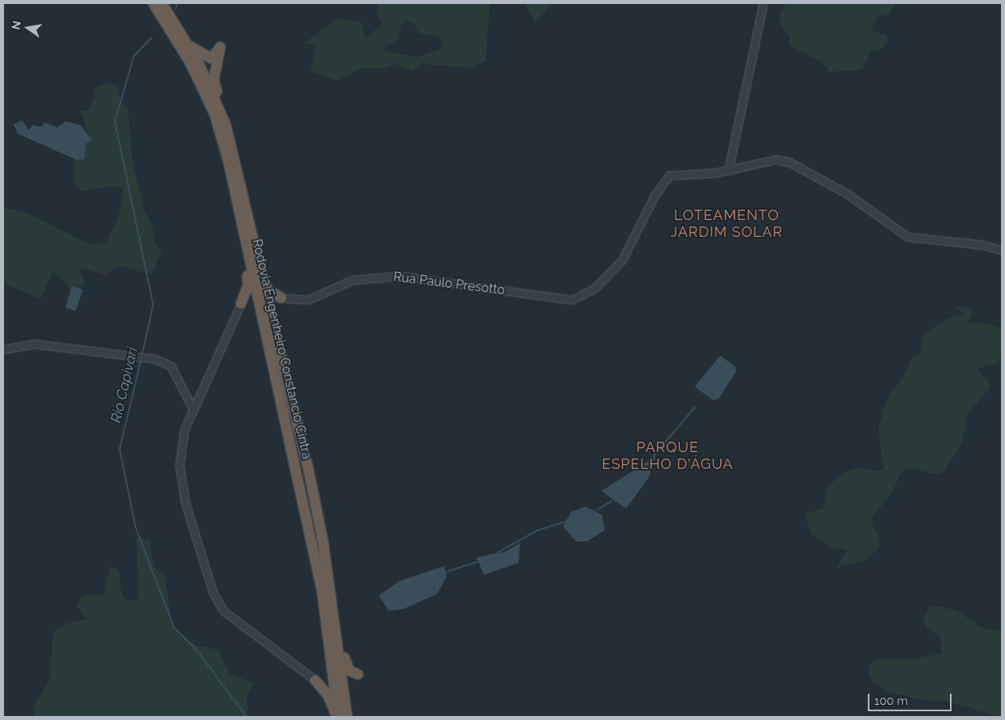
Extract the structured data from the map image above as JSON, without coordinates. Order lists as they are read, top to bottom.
{
  "streets": {
    "highway": ["Rodovia Engenheiro Constancio Cintra"],
    "street": ["Rua Paulo Presotto"]
  },
  "districts": ["LOTEAMENTO JARDIM SOLAR", "PARQUE ESPELHO D'ÁGUA"],
  "water": ["Rio Capivari"],
  "scale_bar": "100 m",
  "north": "left"
}
